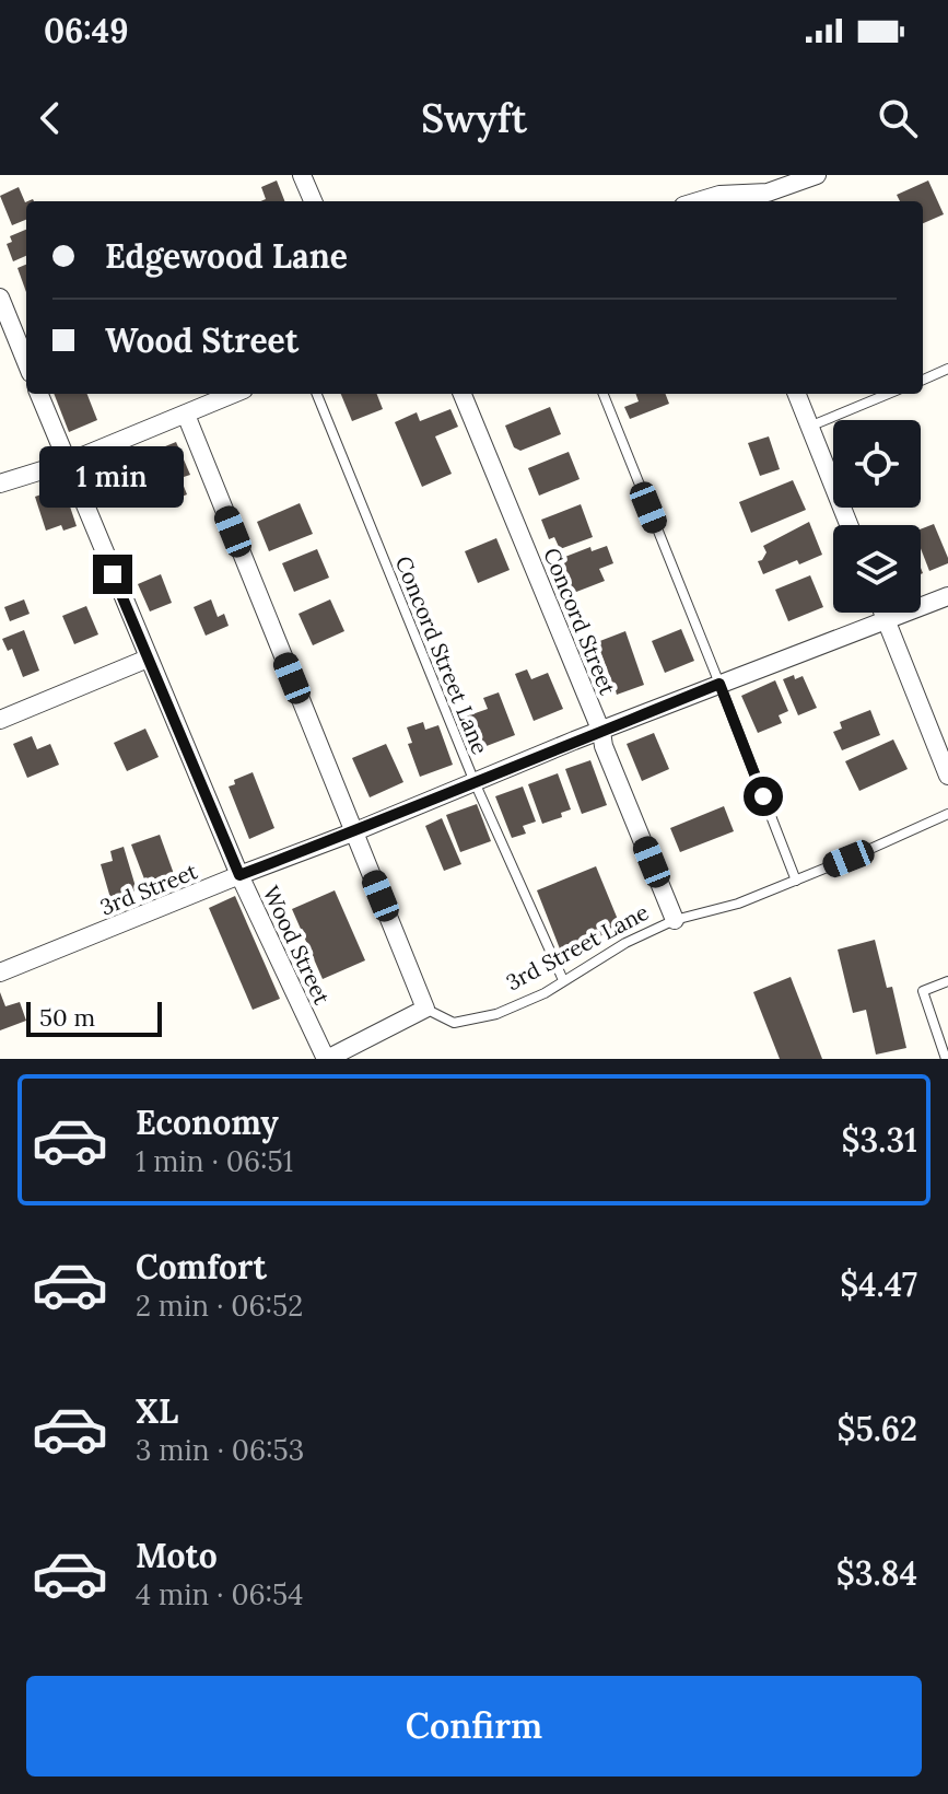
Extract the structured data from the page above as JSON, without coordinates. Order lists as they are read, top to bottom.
{
  "streets": {
    "street": ["Concord Street", "3rd Street", "Wood Street"],
    "lane": ["Concord Street Lane", "3rd Street Lane"]
  },
  "crossings": [
    ["Concord Street", "3rd Street"],
    ["Concord Street", "3rd Street Lane"],
    ["Concord Street Lane", "3rd Street"],
    ["Concord Street Lane", "3rd Street Lane"],
    ["3rd Street", "Wood Street"]
  ],
  "scale_bar": "50 m",
  "page": {
    "status": "06:49",
    "header": "Swyft",
    "banner": ["Edgewood Lane", "Wood Street"],
    "bubble": "1 min",
    "scale": "50 m",
    "list": [
      {
        "name": "Economy",
        "note": "1 min · 06:51",
        "value": "$3.31"
      },
      {
        "name": "Comfort",
        "note": "2 min · 06:52",
        "value": "$4.47"
      },
      {
        "name": "XL",
        "note": "3 min · 06:53",
        "value": "$5.62"
      },
      {
        "name": "Moto",
        "note": "4 min · 06:54",
        "value": "$3.84"
      }
    ],
    "buttons": "Confirm"
  }
}
